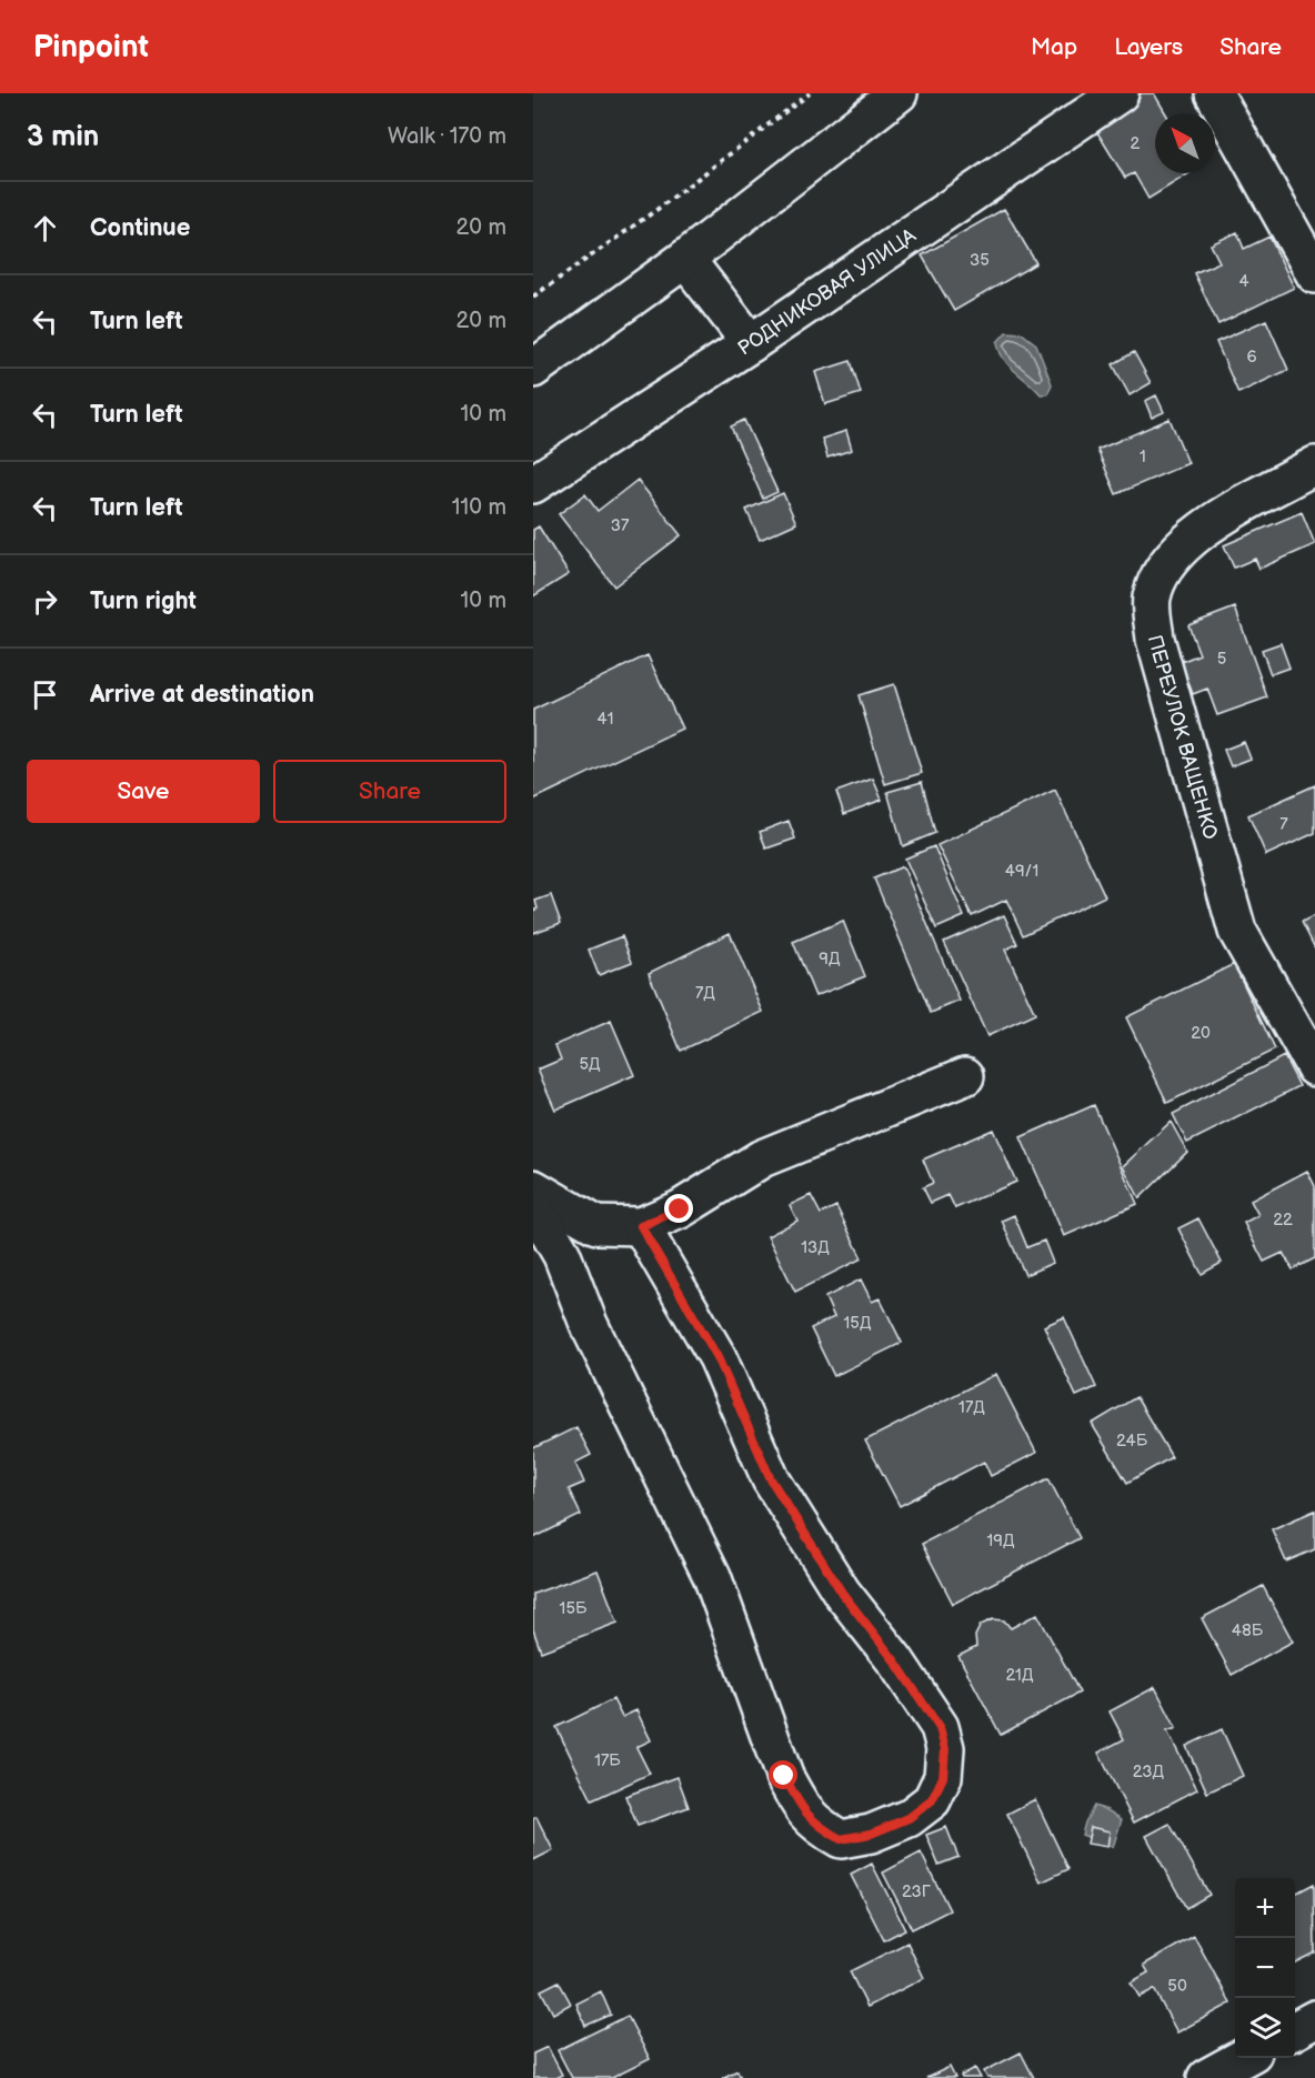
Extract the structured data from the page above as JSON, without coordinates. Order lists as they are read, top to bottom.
{
  "streets": {
    "street": ["РОДНИКОВАЯ УЛИЦА", "ПЕРЕУЛОК ВАЩЕНКО"]
  },
  "house_numbers": [
    "2",
    "35",
    "4",
    "6",
    "1",
    "37",
    "5",
    "41",
    "7",
    "49/1",
    "9Д",
    "7Д",
    "20",
    "5Д",
    "22",
    "13Д",
    "15Д",
    "17Д",
    "24Б",
    "19Д",
    "15Б",
    "48Б",
    "21Д",
    "17Б",
    "23Д",
    "23Г",
    "50"
  ],
  "north": "top left",
  "page": {
    "header": "Pinpoint",
    "nav": ["Map", "Layers", "Share"],
    "heading": ["3 min", "Walk · 170 m"],
    "list": [
      ["Continue", "20 m"],
      ["Turn left", "20 m"],
      ["Turn left", "10 m"],
      ["Turn left", "110 m"],
      ["Turn right", "10 m"],
      "Arrive at destination"
    ],
    "buttons": ["Save", "Share"],
    "map_buttons": ["+", "−"]
  }
}
